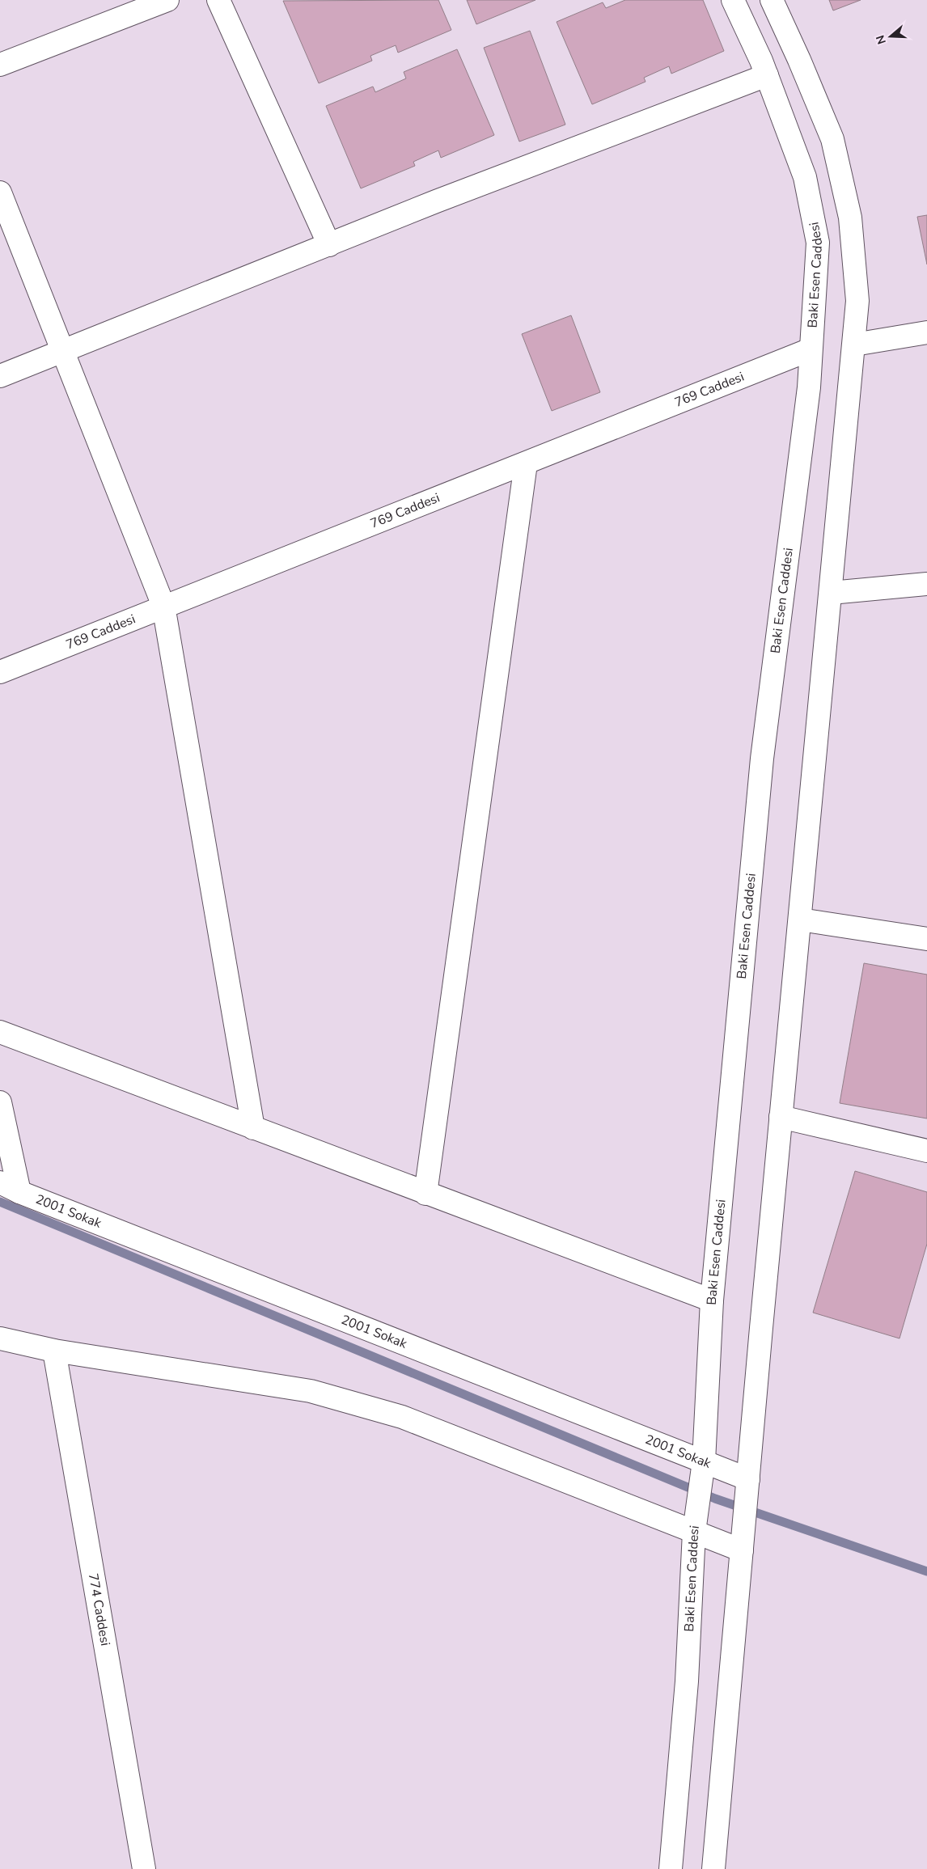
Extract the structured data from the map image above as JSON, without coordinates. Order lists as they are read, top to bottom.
{
  "streets": {
    "street": [
      "Baki Esen Caddesi",
      "769 Caddesi",
      "2001 Sokak",
      "774 Caddesi"
    ]
  },
  "crossings": [
    ["Baki Esen Caddesi", "769 Caddesi"],
    ["Baki Esen Caddesi", "2001 Sokak"]
  ],
  "north": "left"
}
